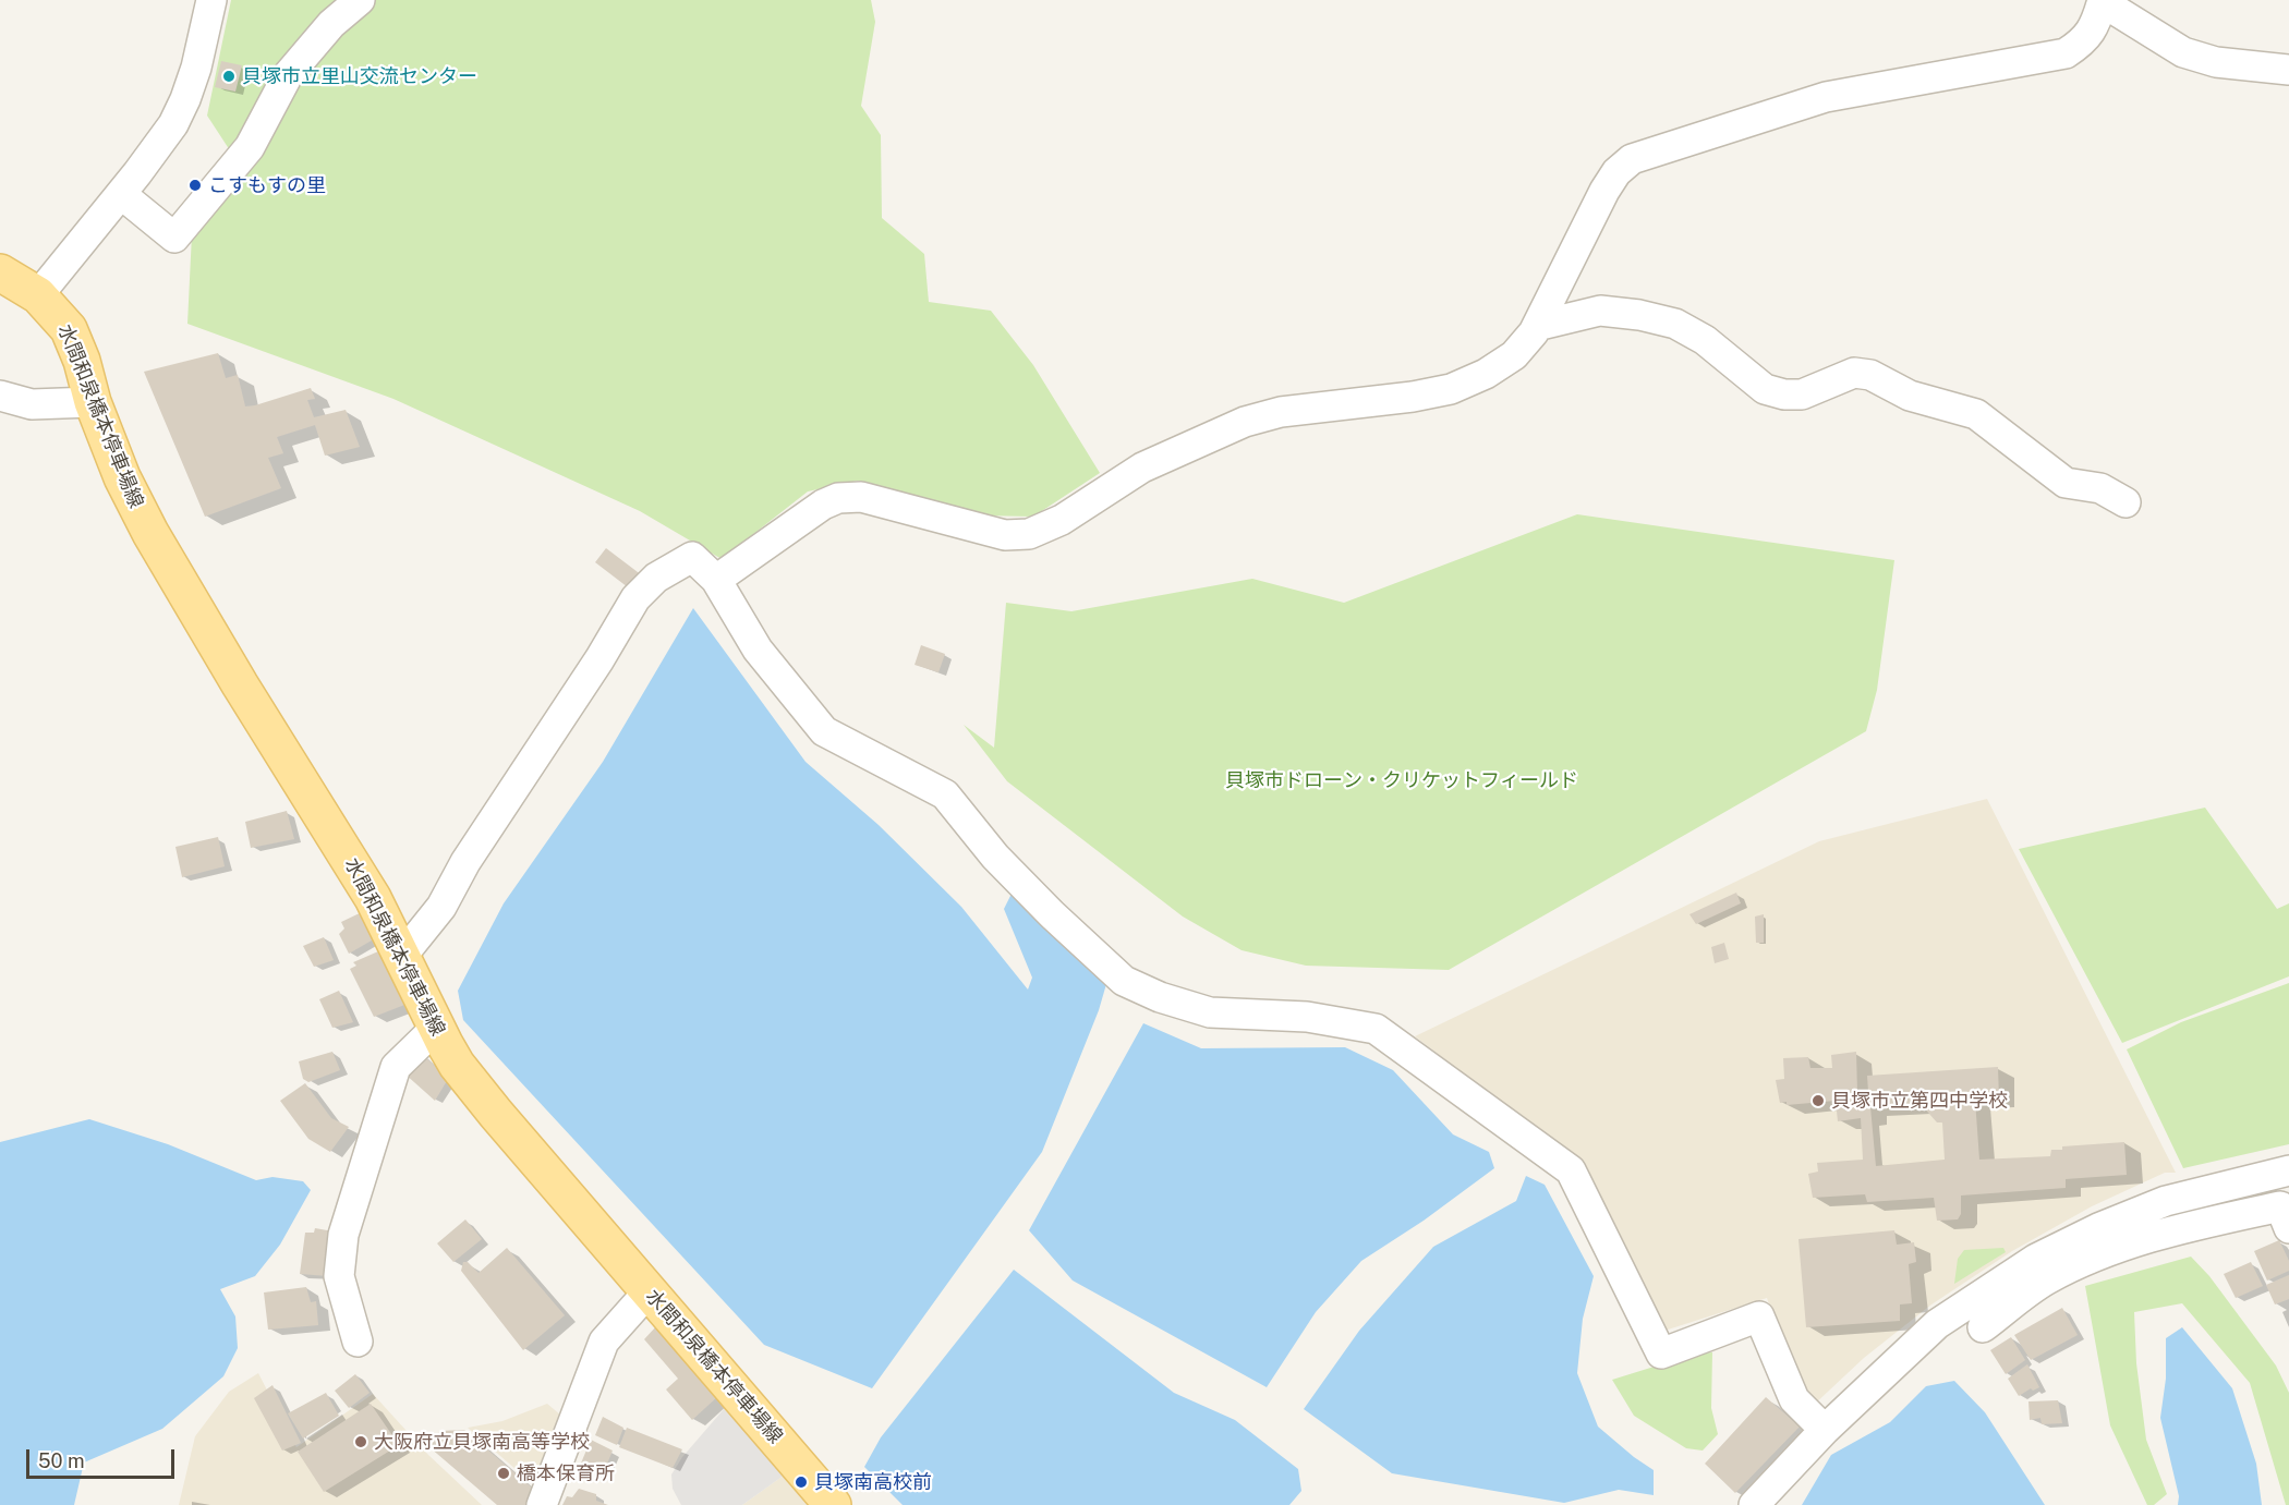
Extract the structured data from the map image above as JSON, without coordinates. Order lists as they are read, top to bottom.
{
  "streets": {
    "main road": ["水間和泉橋本停車場線"]
  },
  "parks": ["貝塚市ドローン・クリケットフィールド"],
  "places": [
    "貝塚市立里山交流センター",
    "こすもすの里",
    "貝塚市立第四中学校",
    "大阪府立貝塚南高等学校",
    "橋本保育所",
    "貝塚南高校前"
  ],
  "scale_bar": "50 m"
}
